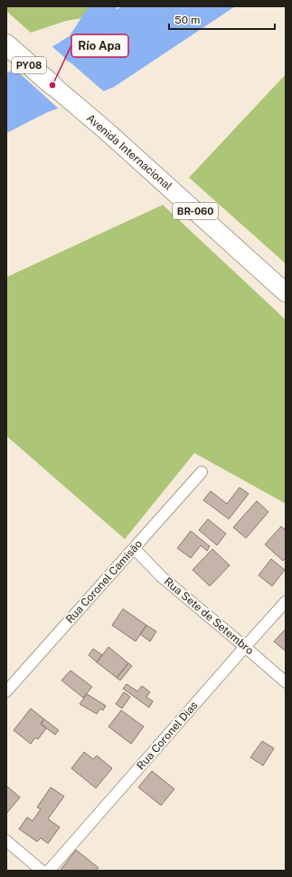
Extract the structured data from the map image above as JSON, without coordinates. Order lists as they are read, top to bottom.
{
  "streets": {
    "highway": ["PY08"],
    "main road": ["Avenida Internacional", "BR-060"],
    "street": ["Rua Coronel Camisão", "Rua Sete de Setembro", "Rua Coronel Dias"]
  },
  "crossings": [
    ["PY08", "Avenida Internacional"],
    ["Rua Coronel Camisão", "Rua Sete de Setembro"],
    ["Rua Sete de Setembro", "Rua Coronel Dias"]
  ],
  "places": ["Río Apa"],
  "scale_bar": "50 m"
}
